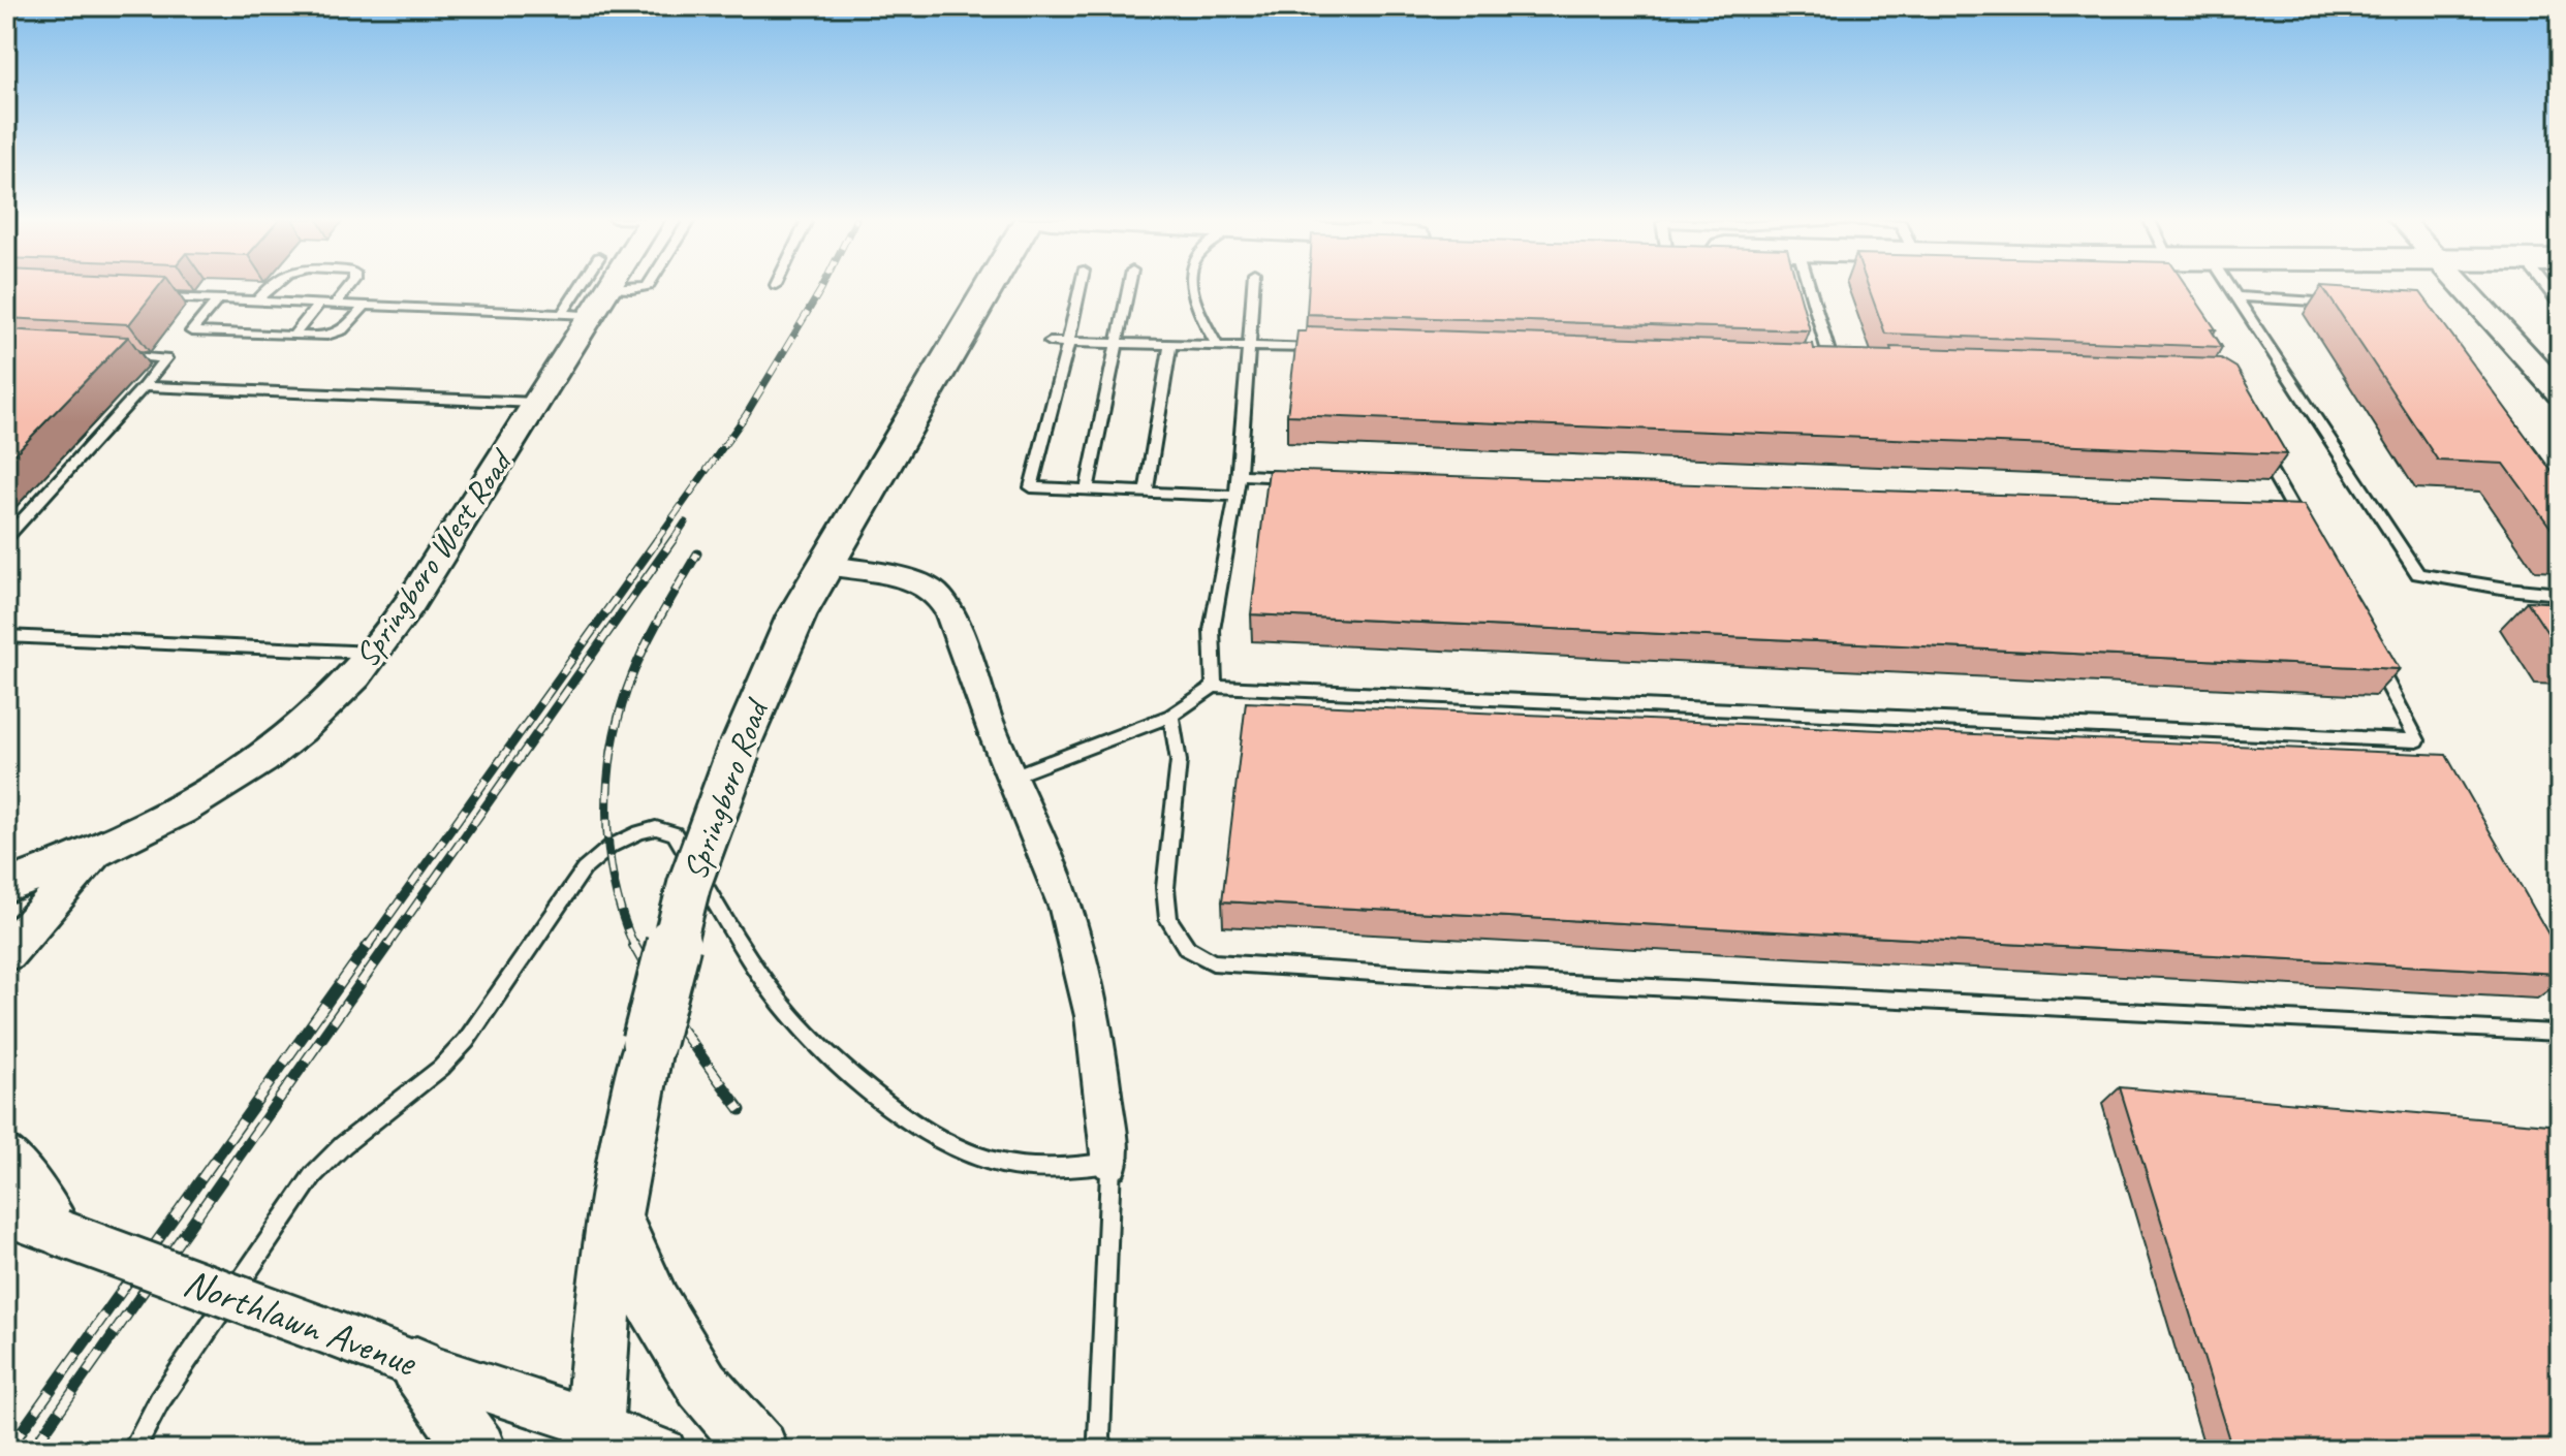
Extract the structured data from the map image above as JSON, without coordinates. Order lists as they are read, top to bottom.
{
  "streets": {
    "main road": ["Springboro Road"],
    "street": ["Springboro West Road", "Northlawn Avenue"]
  },
  "crossings": [
    ["Springboro Road", "Northlawn Avenue"]
  ]
}
